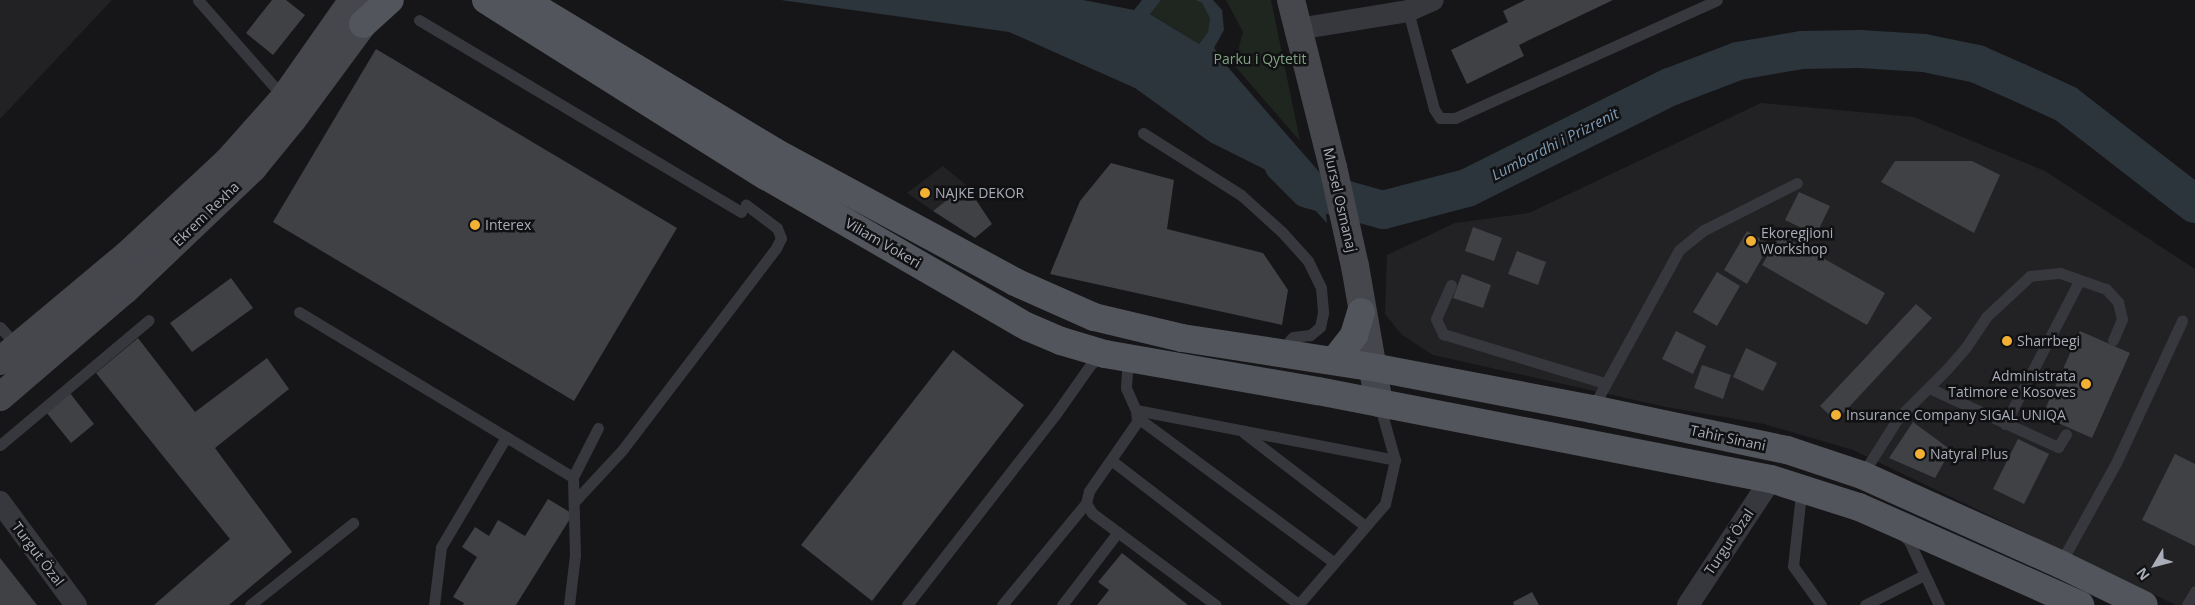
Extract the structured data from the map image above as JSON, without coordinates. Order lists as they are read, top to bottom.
{
  "streets": {
    "main road": ["Viliam Vokeri", "Tahir Sinani"],
    "street": ["Mursel Osmanaj", "Ekrem Rexha", "Turgut Özal"]
  },
  "crossings": [
    ["Mursel Osmanaj", "Viliam Vokeri"],
    ["Mursel Osmanaj", "Tahir Sinani"],
    ["Viliam Vokeri", "Tahir Sinani"]
  ],
  "water": ["Lumbardhi i Prizrenit"],
  "parks": ["Parku i Qytetit"],
  "places": [
    "NAJKE DEKOR",
    "Interex",
    "Ekoregjioni Workshop",
    "Sharrbegi",
    "Administrata Tatimore e Kosoves",
    "Insurance Company SIGAL UNIQA",
    "Natyral Plus"
  ],
  "north": "bottom left"
}
